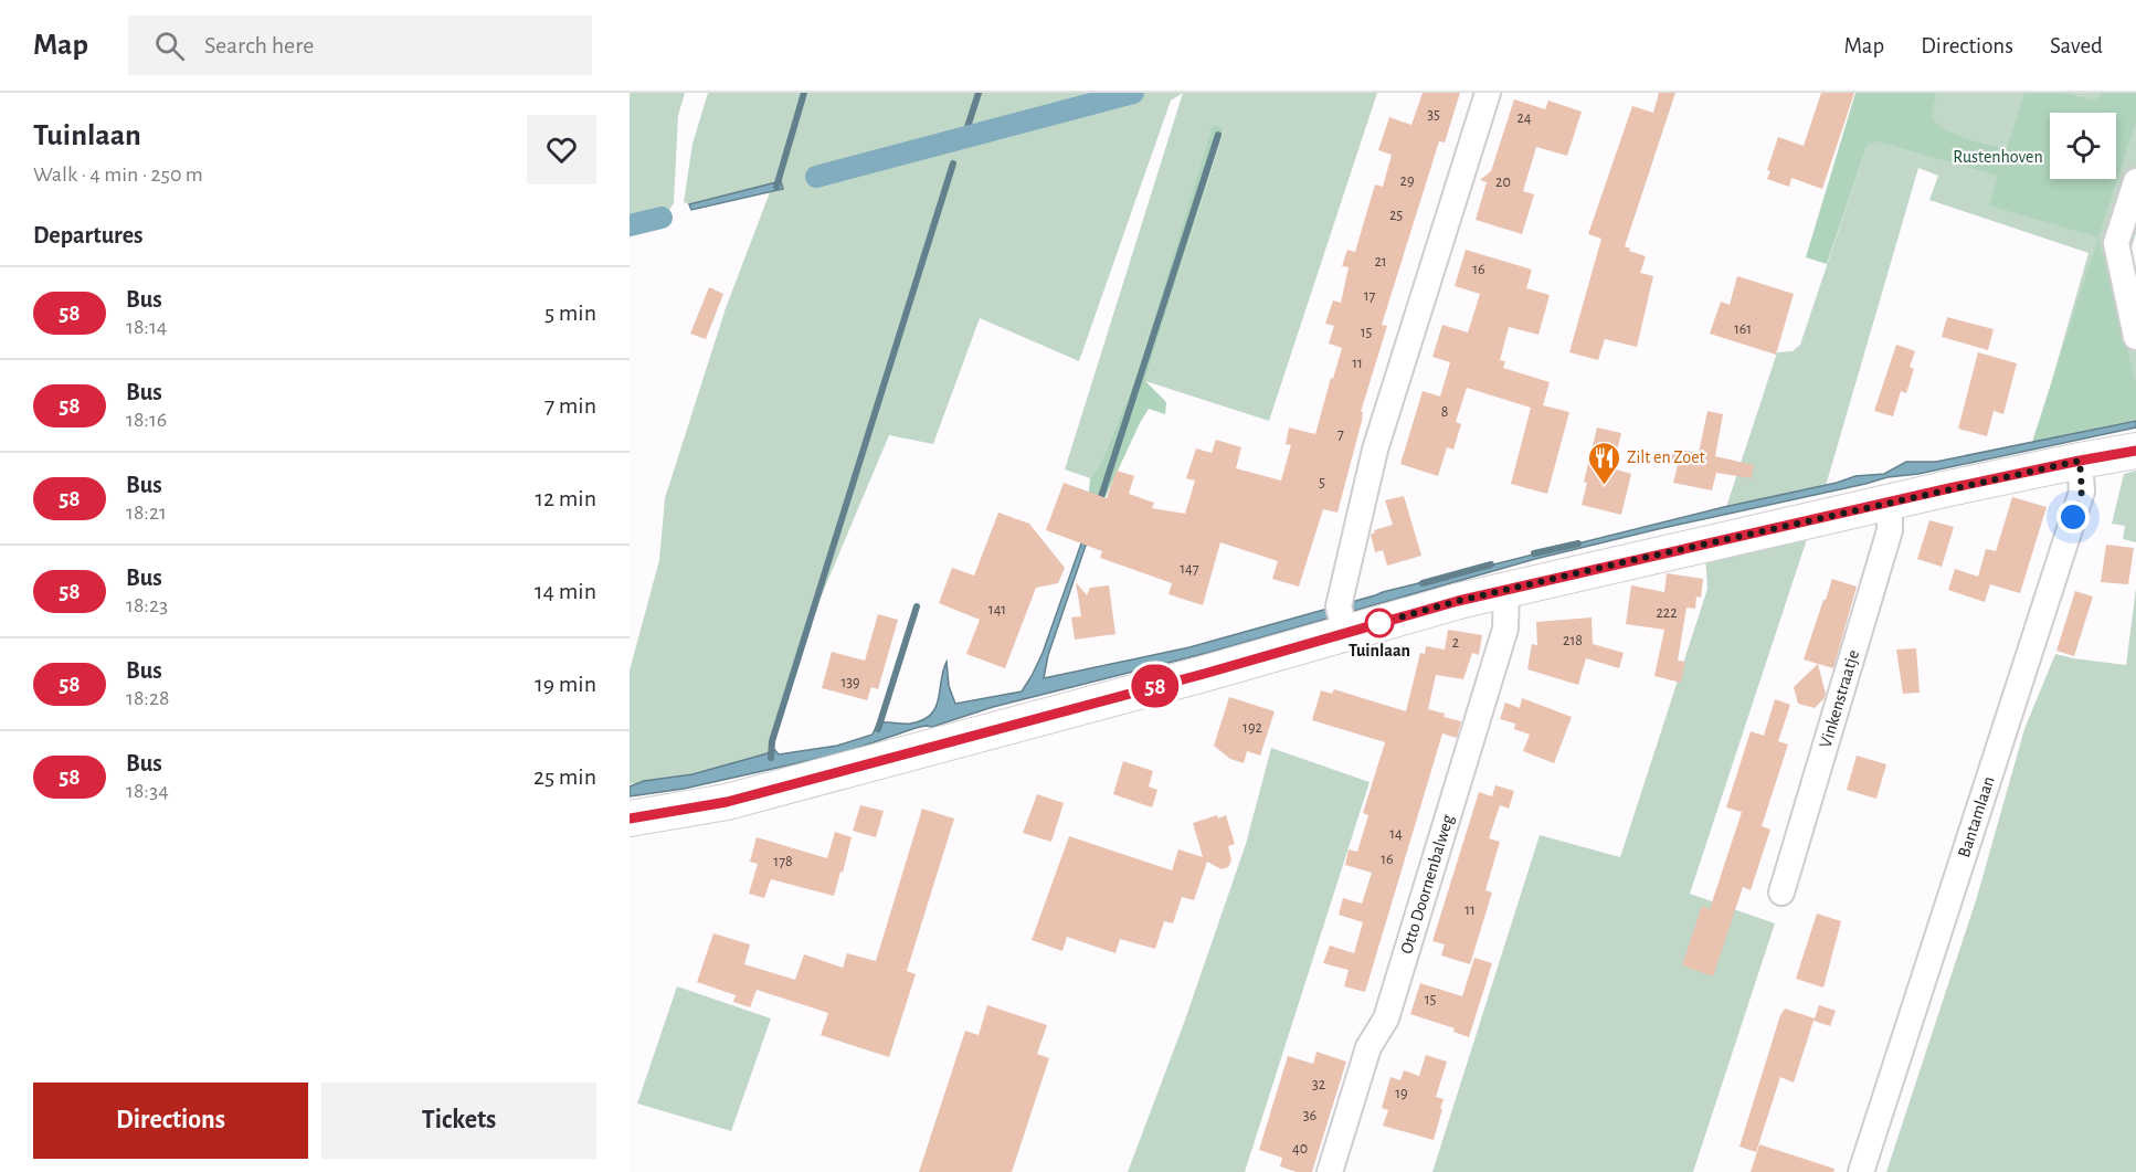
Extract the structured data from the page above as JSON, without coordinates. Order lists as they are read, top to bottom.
{
  "streets": {
    "street": ["Vinkenstraatje", "Bantamlaan", "Otto Doornenbalweg"]
  },
  "parks": ["Rustenhoven"],
  "places": {
    "restaurant": ["Zilt en Zoet"],
    "other": ["Tuinlaan"]
  },
  "lines": ["bus line 58"],
  "house_numbers": [
    "35",
    "24",
    "29",
    "20",
    "25",
    "21",
    "16",
    "17",
    "161",
    "15",
    "11",
    "8",
    "7",
    "5",
    "147",
    "141",
    "222",
    "218",
    "2",
    "139",
    "192",
    "14",
    "16",
    "178",
    "11",
    "15",
    "32",
    "19",
    "36",
    "40"
  ],
  "page": {
    "header": "Map",
    "search": "Search here",
    "nav": ["Map", "Directions", "Saved"],
    "heading": [
      ["Tuinlaan", "Walk · 4 min · 250 m"],
      "Departures"
    ],
    "on_map": "58",
    "list": [
      {
        "mark": "58",
        "name": "Bus",
        "note": "18:14",
        "value": "5 min"
      },
      {
        "mark": "58",
        "name": "Bus",
        "note": "18:16",
        "value": "7 min"
      },
      {
        "mark": "58",
        "name": "Bus",
        "note": "18:21",
        "value": "12 min"
      },
      {
        "mark": "58",
        "name": "Bus",
        "note": "18:23",
        "value": "14 min"
      },
      {
        "mark": "58",
        "name": "Bus",
        "note": "18:28",
        "value": "19 min"
      },
      {
        "mark": "58",
        "name": "Bus",
        "note": "18:34",
        "value": "25 min"
      }
    ],
    "buttons": ["Directions", "Tickets"]
  }
}
